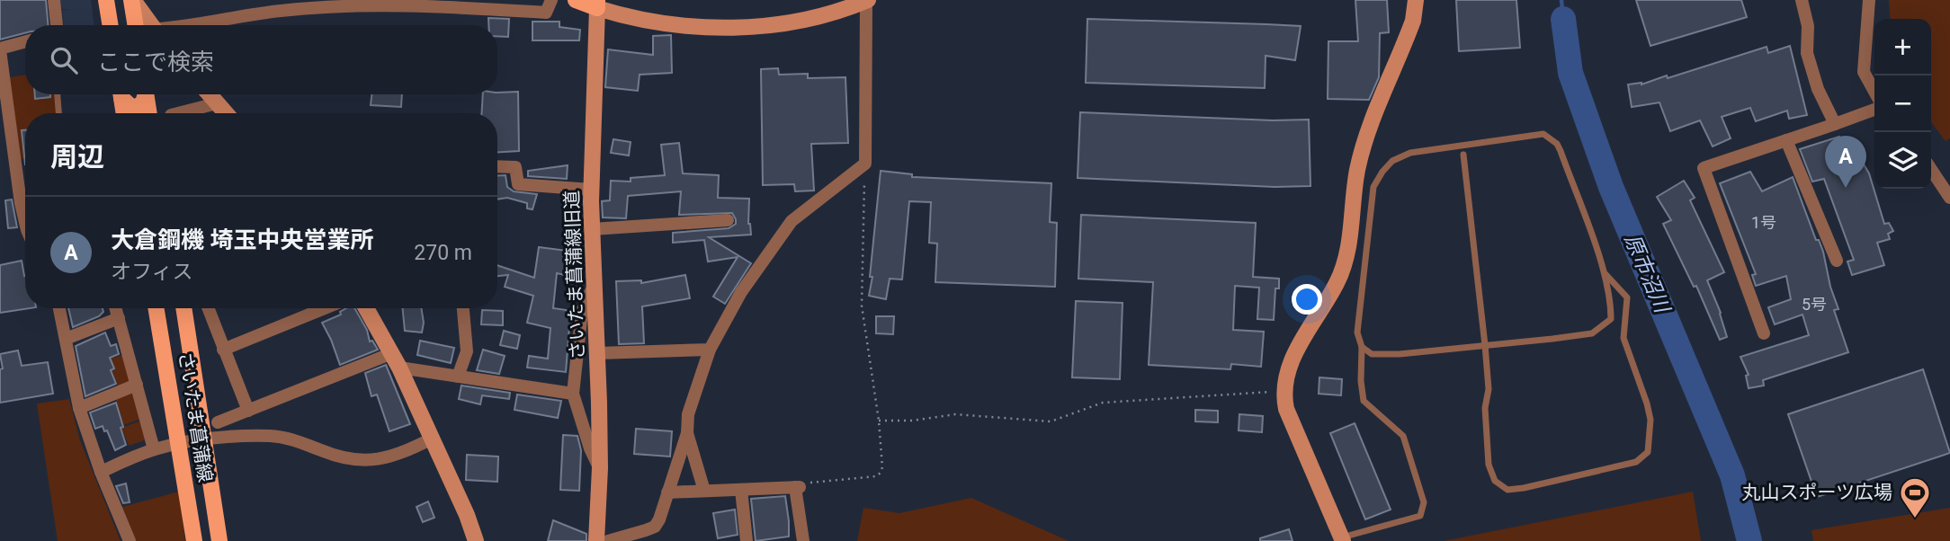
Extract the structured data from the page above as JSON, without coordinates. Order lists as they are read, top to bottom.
{
  "streets": {
    "main road": ["さいたま菖蒲線"],
    "street": ["さいたま菖蒲線旧道"]
  },
  "water": ["原市沼川"],
  "places": {
    "sports": ["丸山スポーツ広場"]
  },
  "house_numbers": ["1号", "5号"],
  "page": {
    "map_buttons": ["+", "−"],
    "search": "ここで検索",
    "heading": "周辺",
    "pins": "A",
    "list": [
      {
        "mark": "A",
        "name": "大倉鋼機 埼玉中央営業所",
        "note": "オフィス",
        "value": "270 m"
      }
    ]
  }
}
